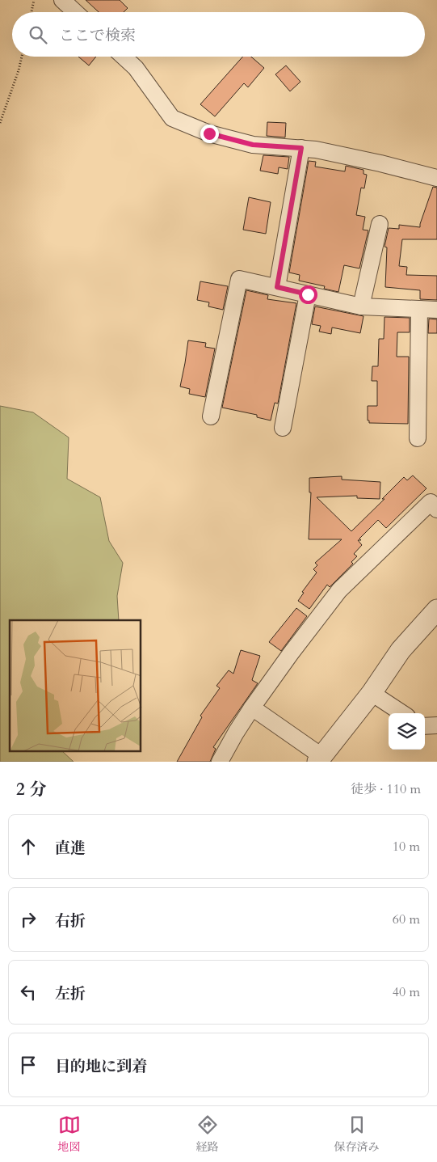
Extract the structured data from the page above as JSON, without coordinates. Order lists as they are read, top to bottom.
{
  "page": {
    "search": "ここで検索",
    "heading": ["2 分", "徒歩 · 110 m"],
    "list": [
      ["直進", "10 m"],
      ["右折", "60 m"],
      ["左折", "40 m"],
      "目的地に到着"
    ],
    "nav": ["地図", "経路", "保存済み"]
  }
}
